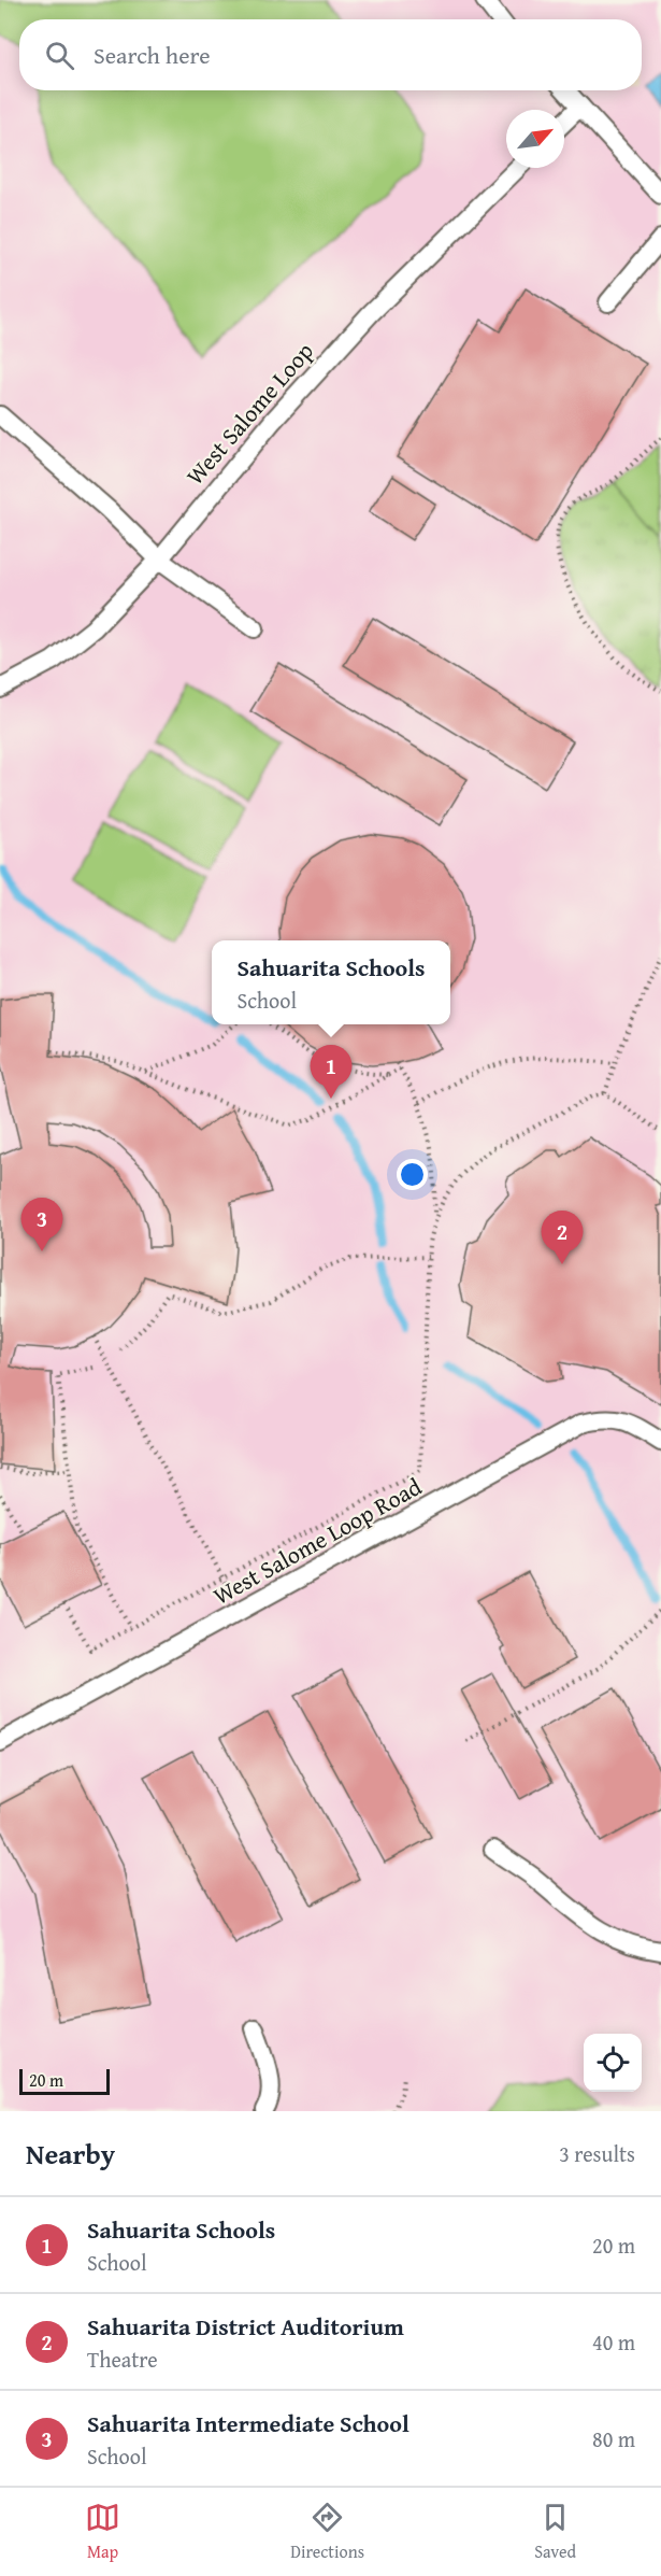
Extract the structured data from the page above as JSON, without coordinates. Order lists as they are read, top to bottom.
{
  "streets": {
    "lane": ["West Salome Loop", "West Salome Loop Road"]
  },
  "scale_bar": "20 m",
  "north": "top right",
  "page": {
    "search": "Search here",
    "popup": ["Sahuarita Schools", "School"],
    "pins": ["1", "3", "2"],
    "scale": "20 m",
    "heading": ["Nearby", "3 results"],
    "list": [
      {
        "mark": "1",
        "name": "Sahuarita Schools",
        "note": "School",
        "value": "20 m"
      },
      {
        "mark": "2",
        "name": "Sahuarita District Auditorium",
        "note": "Theatre",
        "value": "40 m"
      },
      {
        "mark": "3",
        "name": "Sahuarita Intermediate School",
        "note": "School",
        "value": "80 m"
      }
    ],
    "nav": ["Map", "Directions", "Saved"]
  }
}
